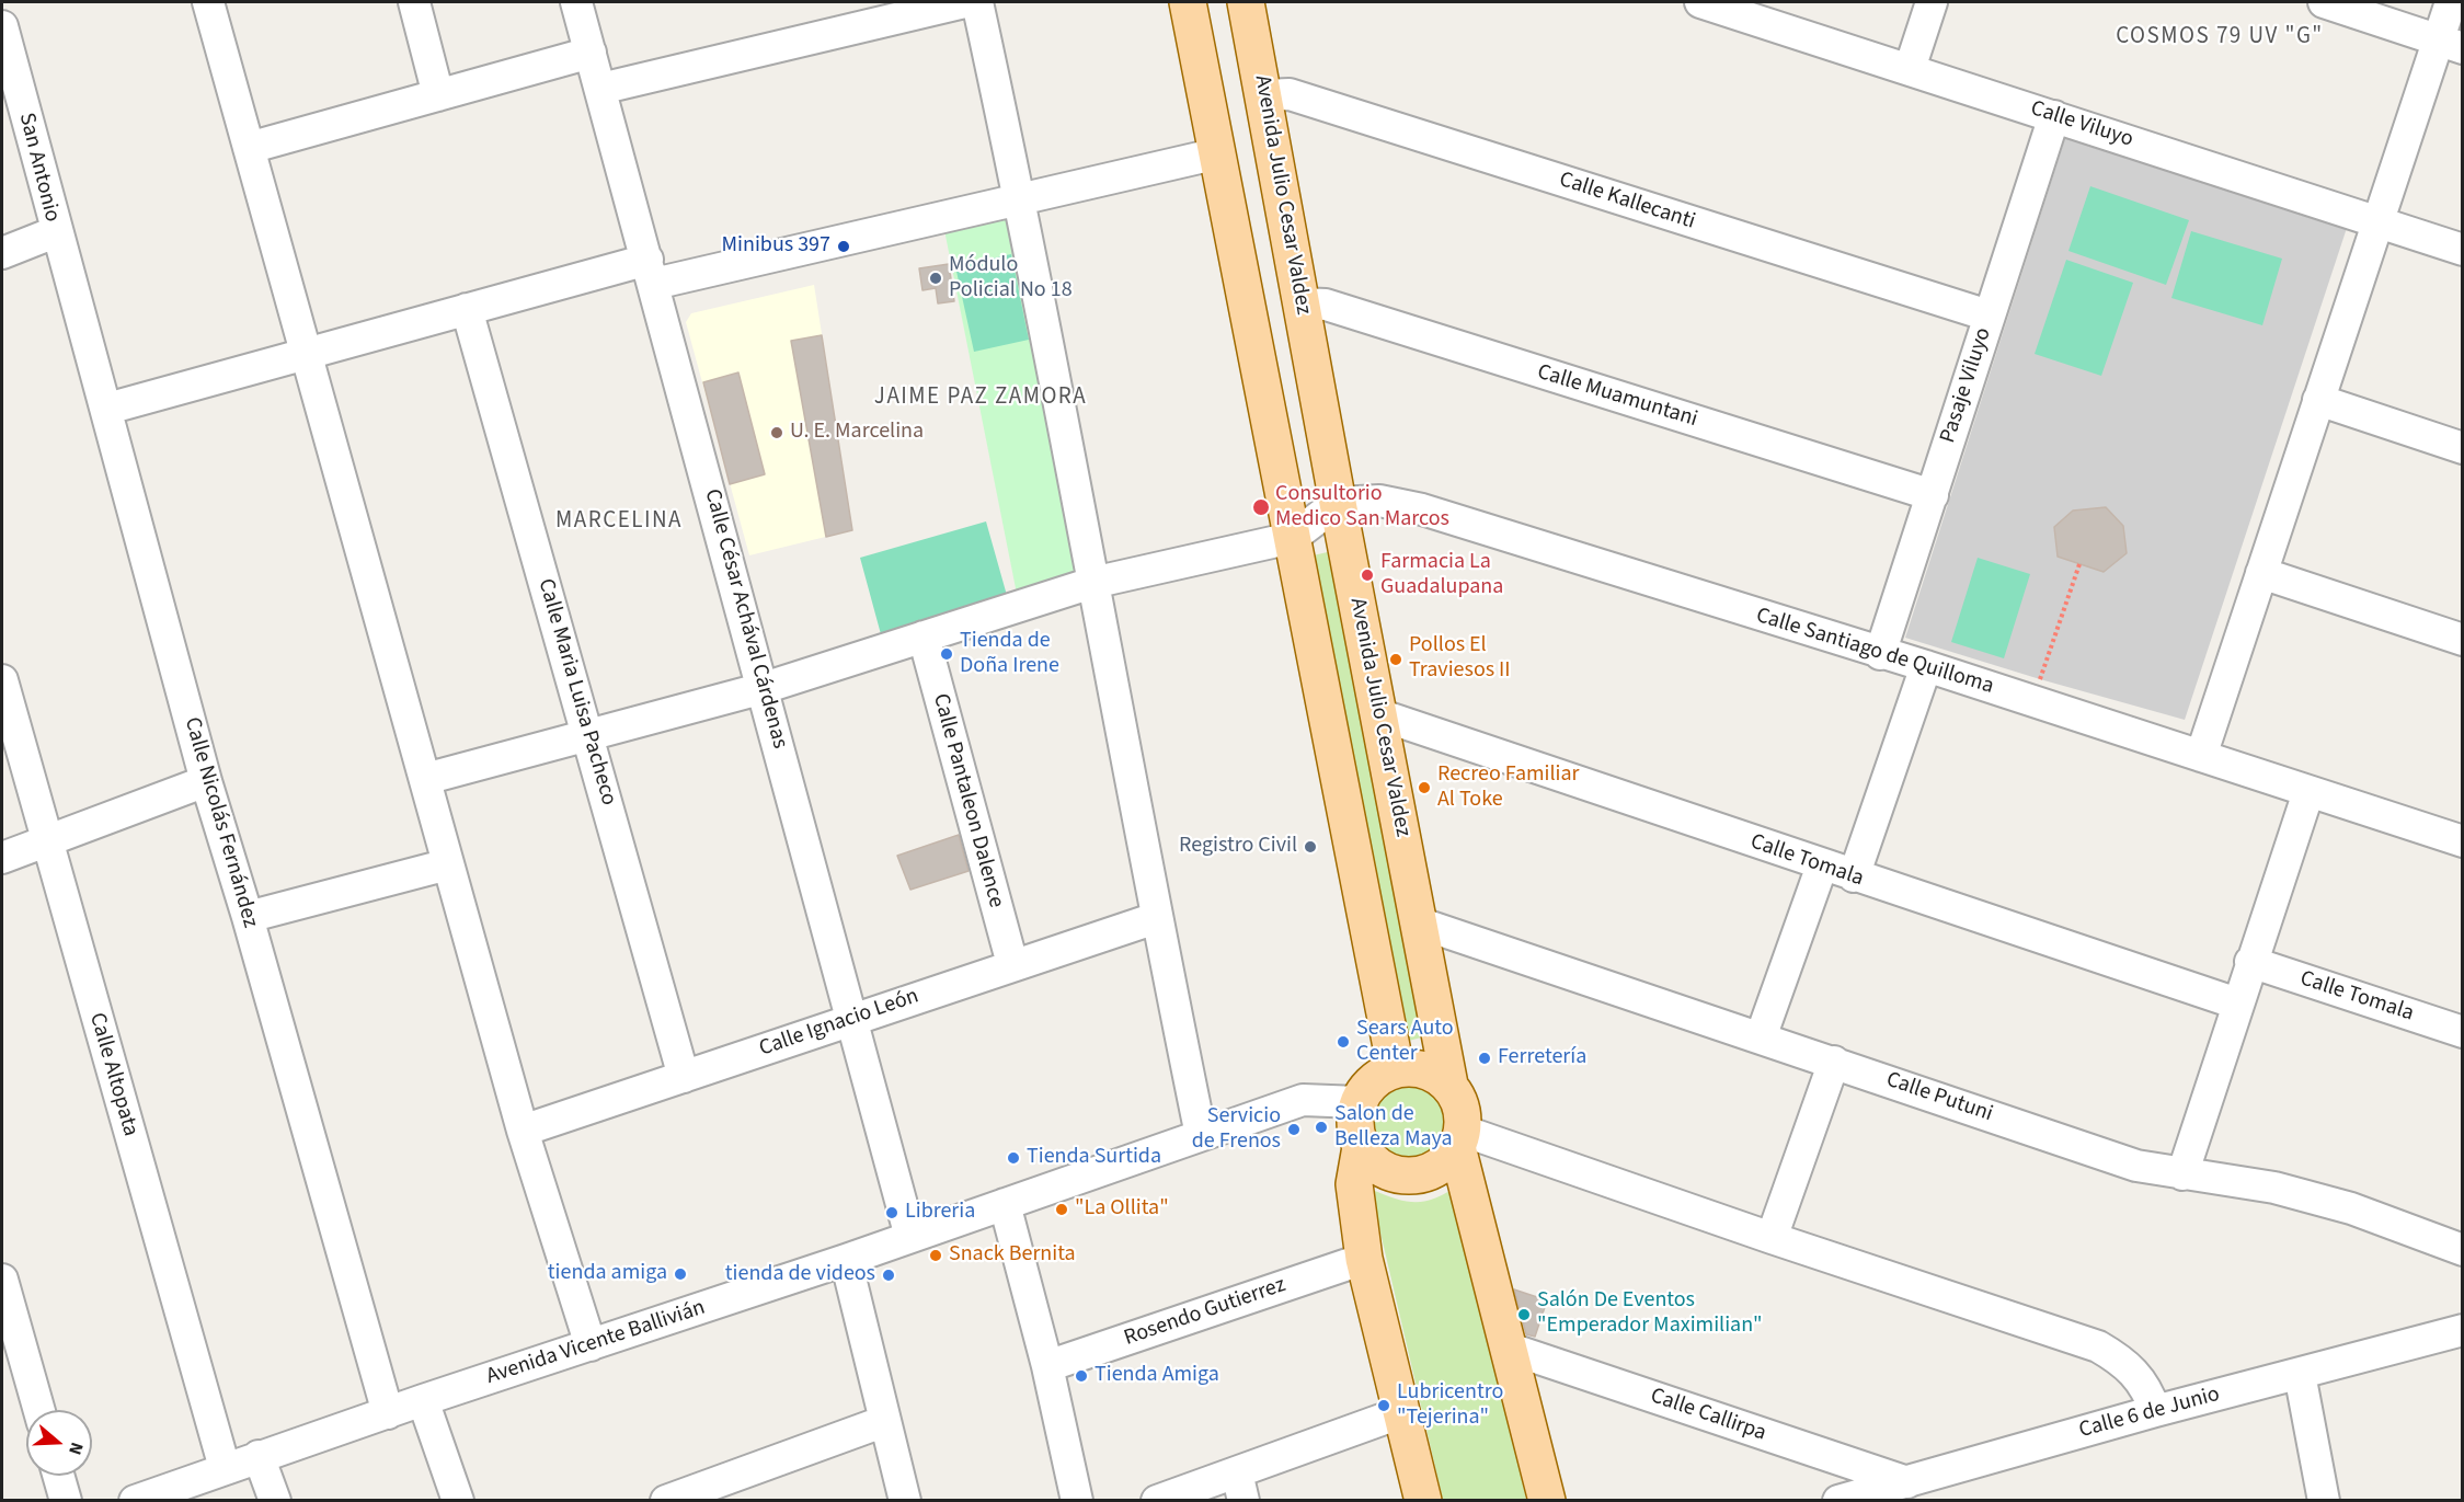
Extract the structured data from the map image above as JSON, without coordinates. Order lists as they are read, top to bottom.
{
  "streets": {
    "main road": ["Avenida Julio Cesar Valdez"],
    "street": [
      "Calle Viluyo",
      "San Antonio",
      "Calle Kallecanti",
      "Pasaje Viluyo",
      "Calle Muamuntani",
      "Calle César Achával Cárdenas",
      "Calle Santiago de Quilloma",
      "Calle Maria Luisa Pacheco",
      "Calle Pantaleon Dalence",
      "Calle Nicolás Fernández",
      "Calle Tomala",
      "Calle Ignacio León",
      "Calle Altopata",
      "Calle Putuni",
      "Rosendo Gutierrez",
      "Avenida Vicente Ballivián",
      "Calle 6 de Junio",
      "Calle Callirpa"
    ]
  },
  "crossings": [
    ["Calle Viluyo", "Pasaje Viluyo"],
    ["San Antonio", "Calle Nicolás Fernández"],
    ["Avenida Julio Cesar Valdez", "Calle Kallecanti"],
    ["Avenida Julio Cesar Valdez", "Calle Muamuntani"],
    ["Avenida Julio Cesar Valdez", "Calle Santiago de Quilloma"],
    ["Avenida Julio Cesar Valdez", "Calle Tomala"],
    ["Avenida Julio Cesar Valdez", "Calle Putuni"],
    ["Avenida Julio Cesar Valdez", "Avenida Vicente Ballivián"],
    ["Calle Kallecanti", "Pasaje Viluyo"],
    ["Pasaje Viluyo", "Calle Muamuntani"],
    ["Pasaje Viluyo", "Calle Santiago de Quilloma"],
    ["Calle César Achával Cárdenas", "Calle Ignacio León"],
    ["Calle César Achával Cárdenas", "Avenida Vicente Ballivián"],
    ["Calle Maria Luisa Pacheco", "Calle Ignacio León"],
    ["Calle Pantaleon Dalence", "Calle Ignacio León"],
    ["Calle Nicolás Fernández", "Avenida Vicente Ballivián"],
    ["Calle Altopata", "Avenida Vicente Ballivián"],
    ["Calle 6 de Junio", "Calle Callirpa"]
  ],
  "districts": ["COSMOS 79 UV \"G\"", "JAIME PAZ ZAMORA", "MARCELINA"],
  "places": [
    "Minibus 397",
    "Módulo Policial No 18",
    "U. E. Marcelina",
    "Consultorio Medico San Marcos",
    "Farmacia La Guadalupana",
    "Tienda de Doña Irene",
    "Pollos El Traviesos II",
    "Recreo Familiar Al Toke",
    "Registro Civil",
    "Sears Auto Center",
    "Ferretería",
    "Salon de Belleza Maya",
    "Servicio de Frenos",
    "Tienda Surtida",
    "\"La Ollita\"",
    "Libreria",
    "Snack Bernita",
    "tienda amiga",
    "tienda de videos",
    "Salón De Eventos \"Emperador Maximilian\"",
    "Tienda Amiga",
    "Lubricentro \"Tejerina\""
  ],
  "north": "right"
}
